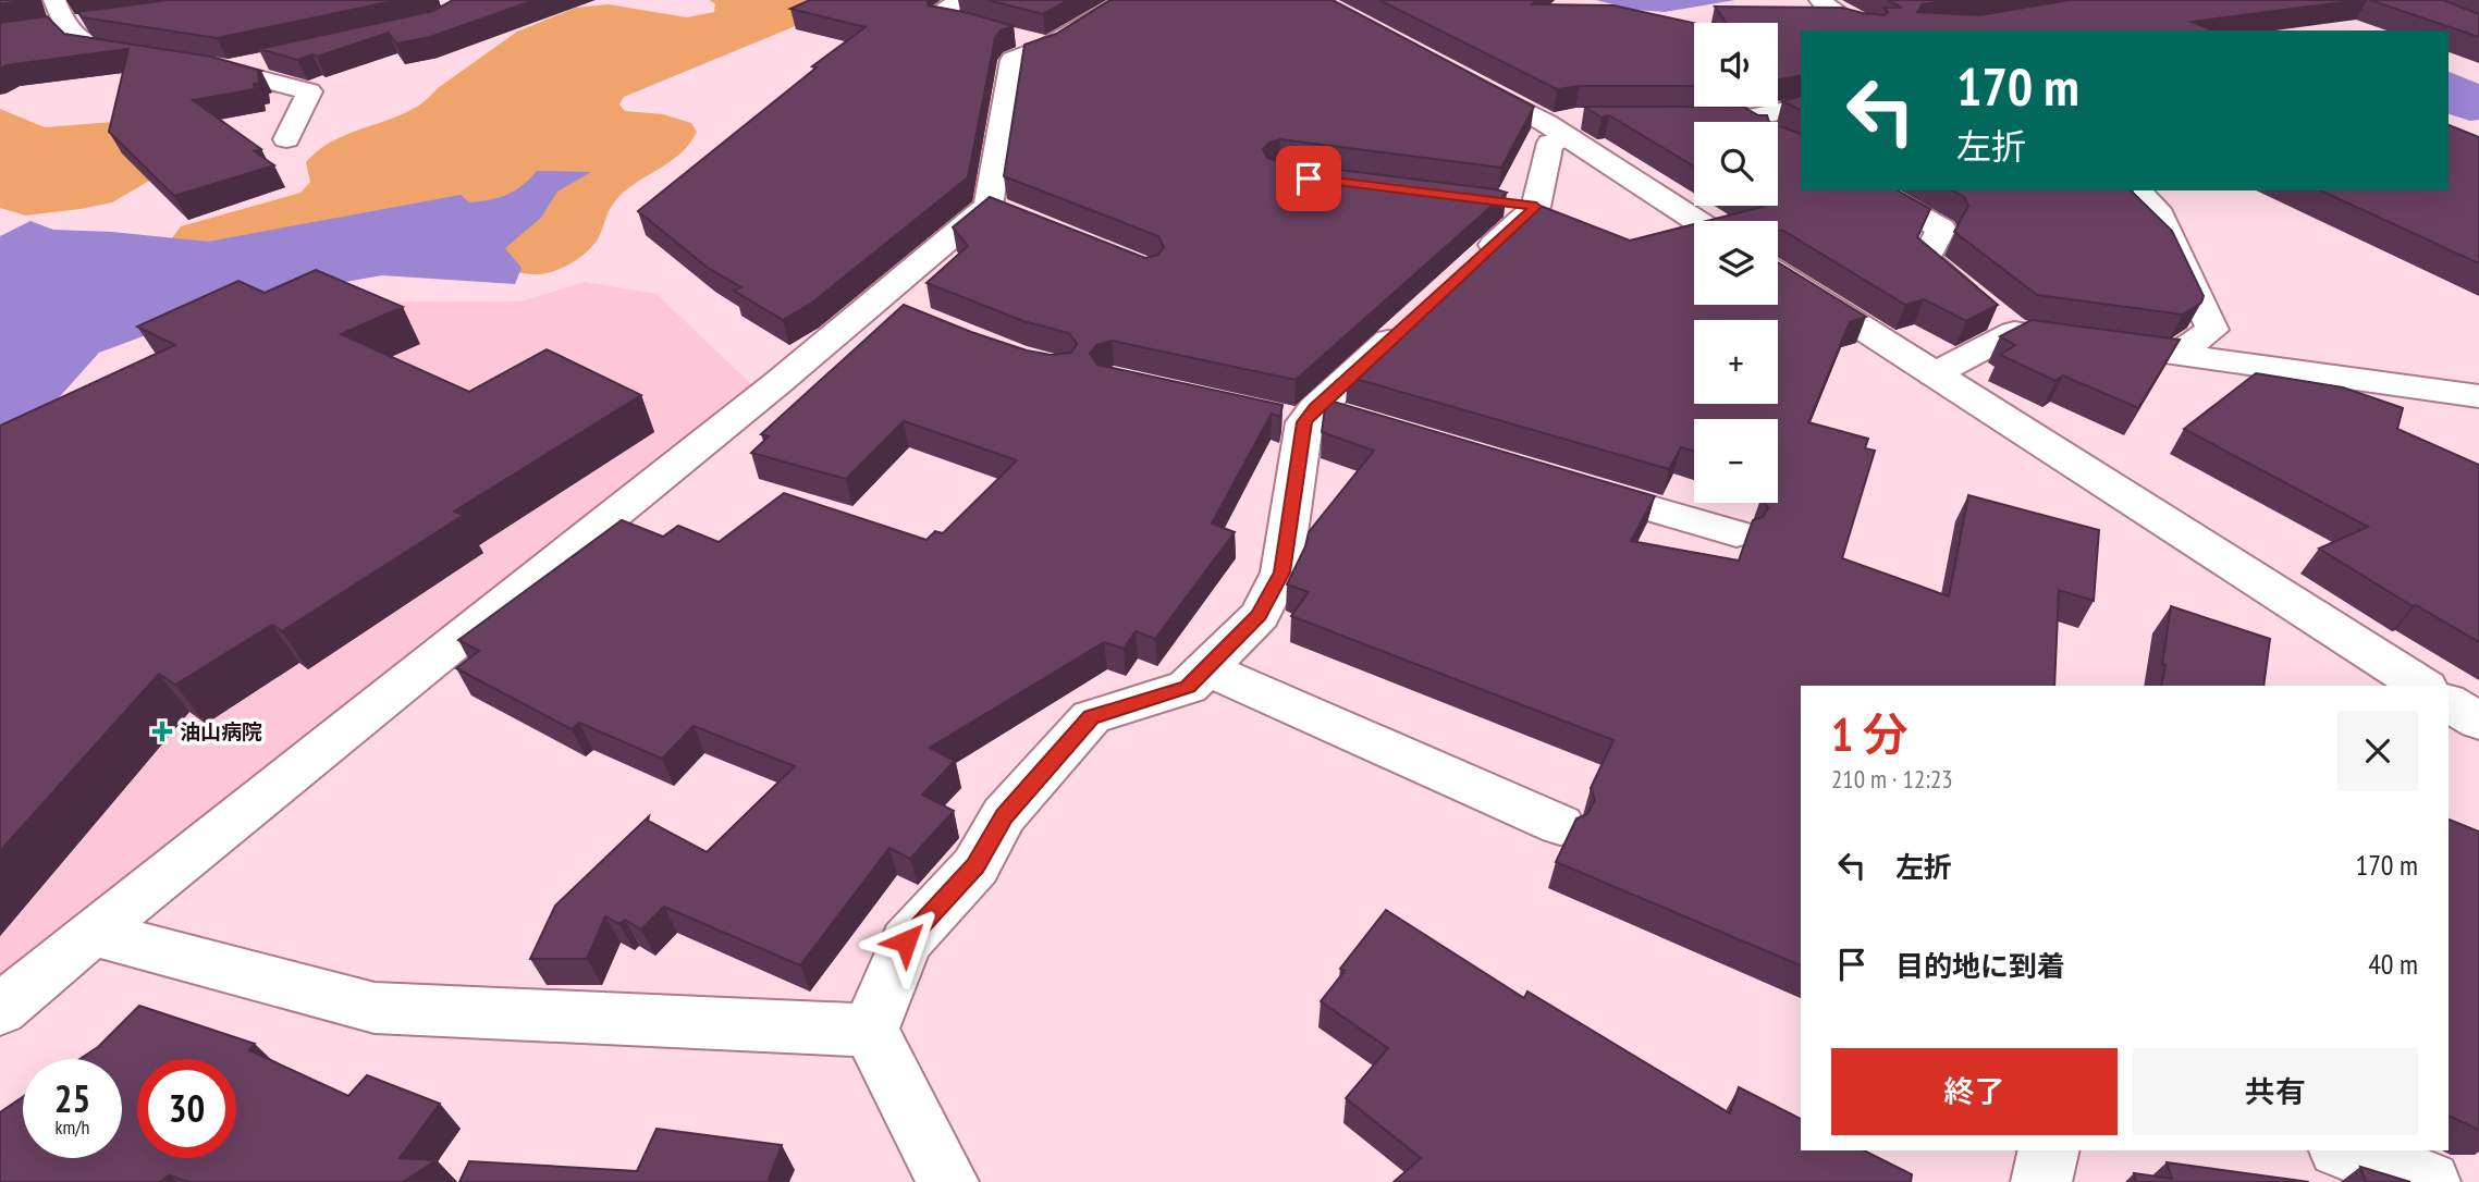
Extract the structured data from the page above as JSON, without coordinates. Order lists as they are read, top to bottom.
{
  "places": {
    "health": ["油山病院"]
  },
  "page": {
    "map_buttons": ["+", "−"],
    "turn": ["170 m", "左折"],
    "heading": ["1 分", "210 m · 12:23"],
    "list": [
      {
        "name": "左折",
        "value": "170 m"
      },
      {
        "name": "目的地に到着",
        "value": "40 m"
      }
    ],
    "buttons": ["終了", "共有"],
    "speed": "25 km/h",
    "limit": "30"
  }
}
